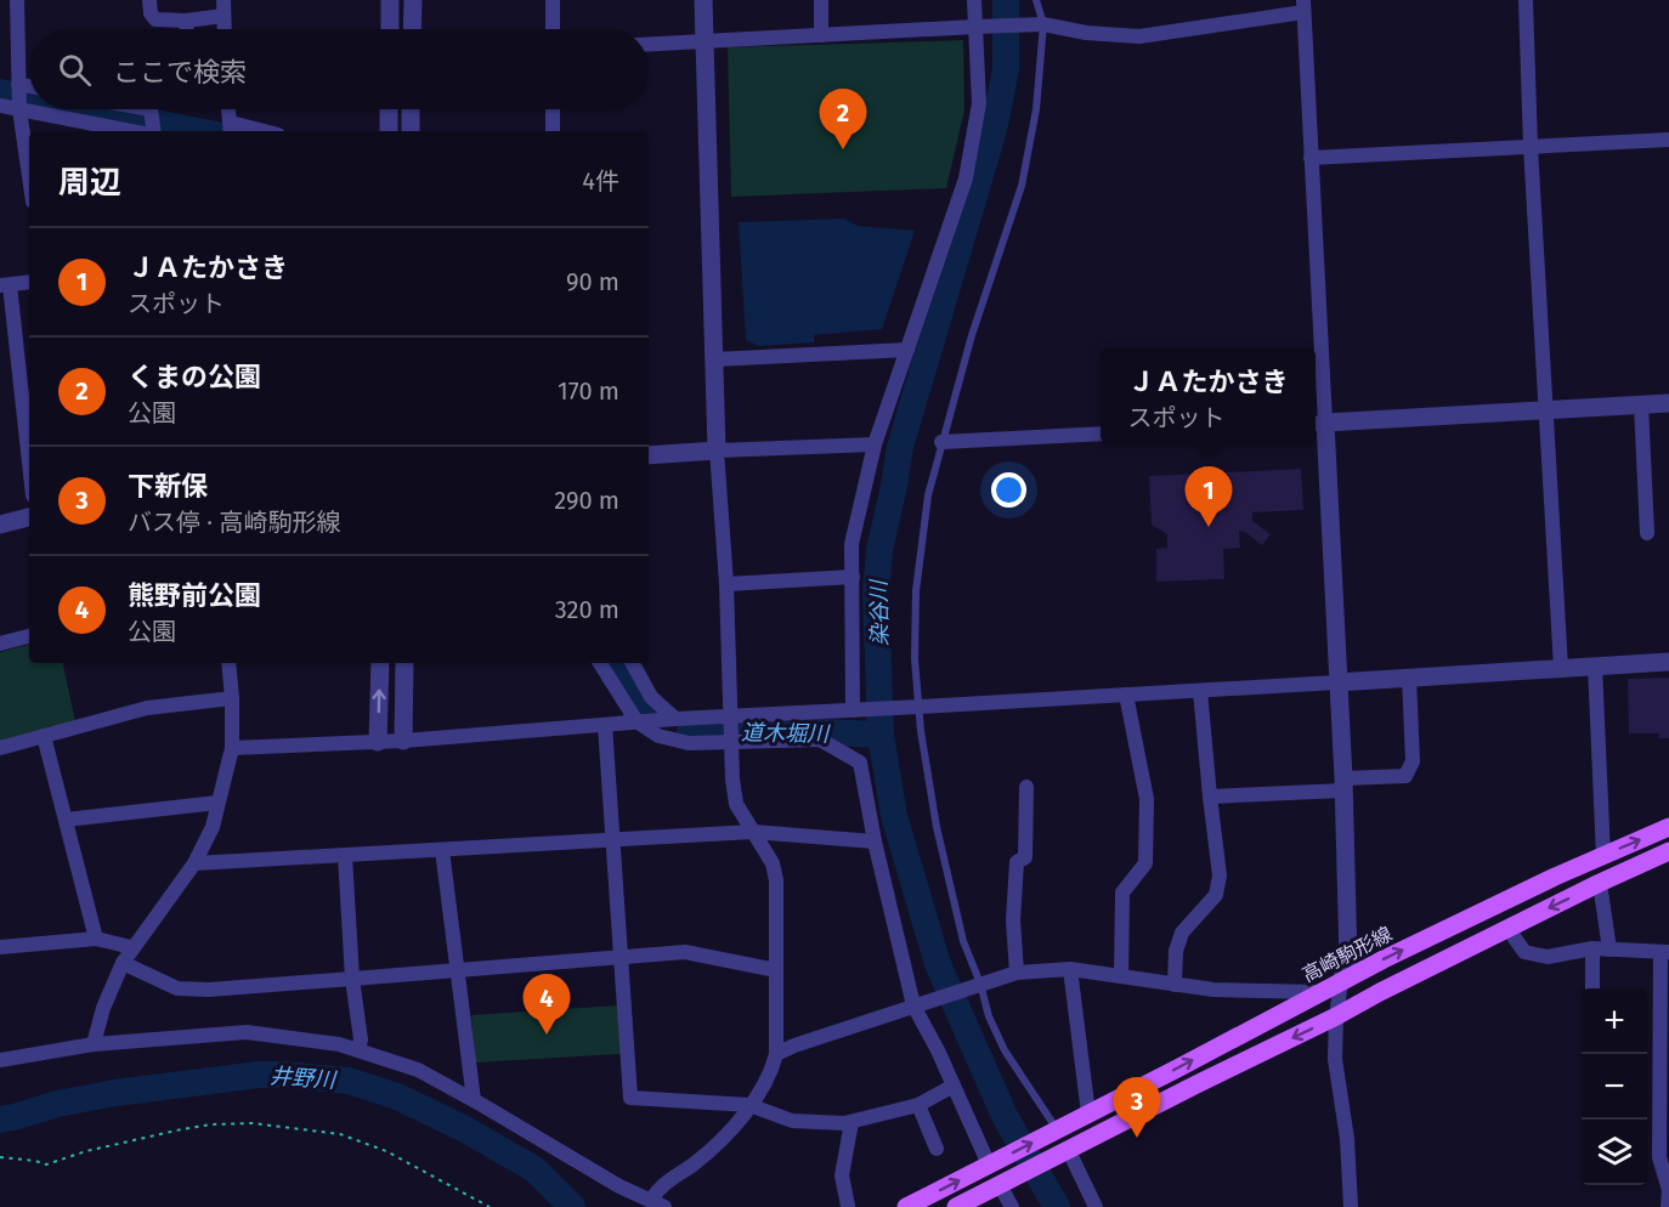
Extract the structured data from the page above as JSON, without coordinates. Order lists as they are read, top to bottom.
{
  "streets": {
    "main road": ["高崎駒形線"]
  },
  "water": ["染谷川", "道木堀川", "井野川"],
  "page": {
    "search": "ここで検索",
    "pins": [
      "2",
      "1",
      "4",
      "3"
    ],
    "heading": ["周辺", "4件"],
    "list": [
      {
        "mark": "1",
        "name": "ＪＡたかさき",
        "note": "スポット",
        "value": "90 m"
      },
      {
        "mark": "2",
        "name": "くまの公園",
        "note": "公園",
        "value": "170 m"
      },
      {
        "mark": "3",
        "name": "下新保",
        "note": "バス停 · 高崎駒形線",
        "value": "290 m"
      },
      {
        "mark": "4",
        "name": "熊野前公園",
        "note": "公園",
        "value": "320 m"
      }
    ],
    "popup": ["ＪＡたかさき", "スポット"],
    "map_buttons": ["+", "−"]
  }
}
